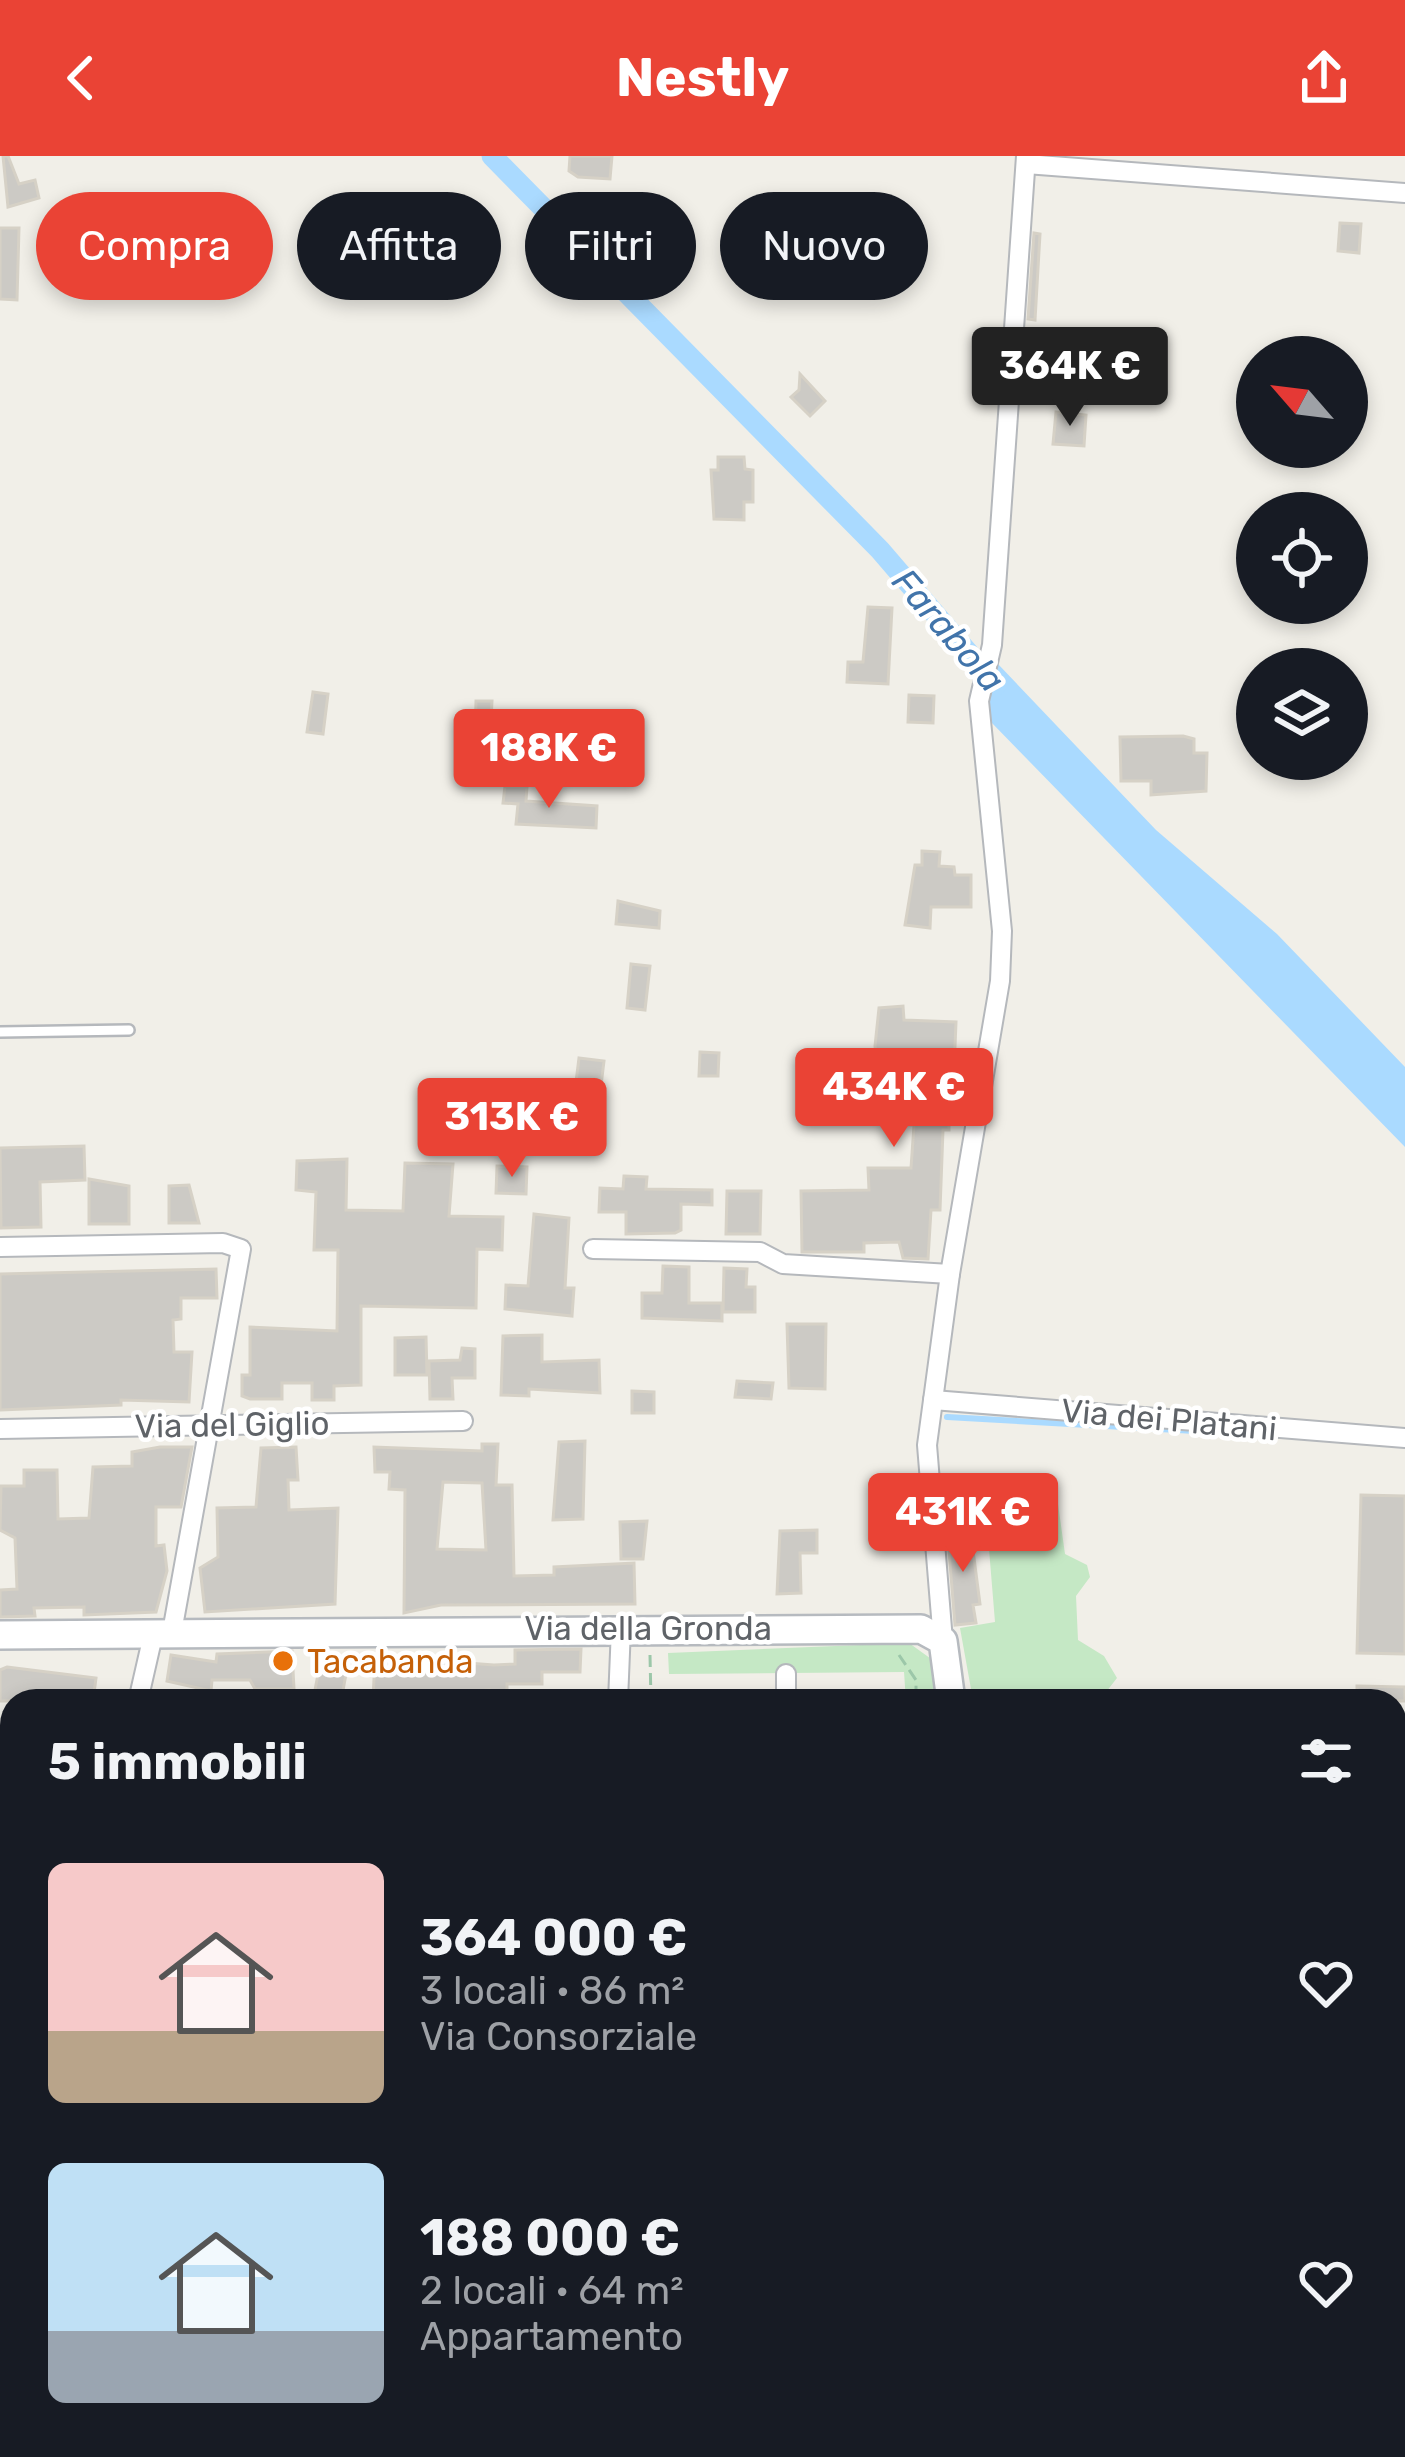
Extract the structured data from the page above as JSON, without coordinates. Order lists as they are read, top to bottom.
{
  "streets": {
    "street": ["Via dei Platani", "Via del Giglio", "Via della Gronda"]
  },
  "water": ["Farabola"],
  "places": ["Tacabanda"],
  "north": "top left",
  "page": {
    "header": "Nestly",
    "chip": [
      "Compra",
      "Affitta",
      "Filtri",
      "Nuovo"
    ],
    "price": [
      "364K €",
      "188K €",
      "434K €",
      "313K €",
      "431K €"
    ],
    "heading": "5 immobili",
    "list": [
      {
        "name": "364 000 €",
        "note": "3 locali · 86 m² · Via Consorziale"
      },
      {
        "name": "188 000 €",
        "note": "2 locali · 64 m² · Appartamento"
      }
    ]
  }
}
